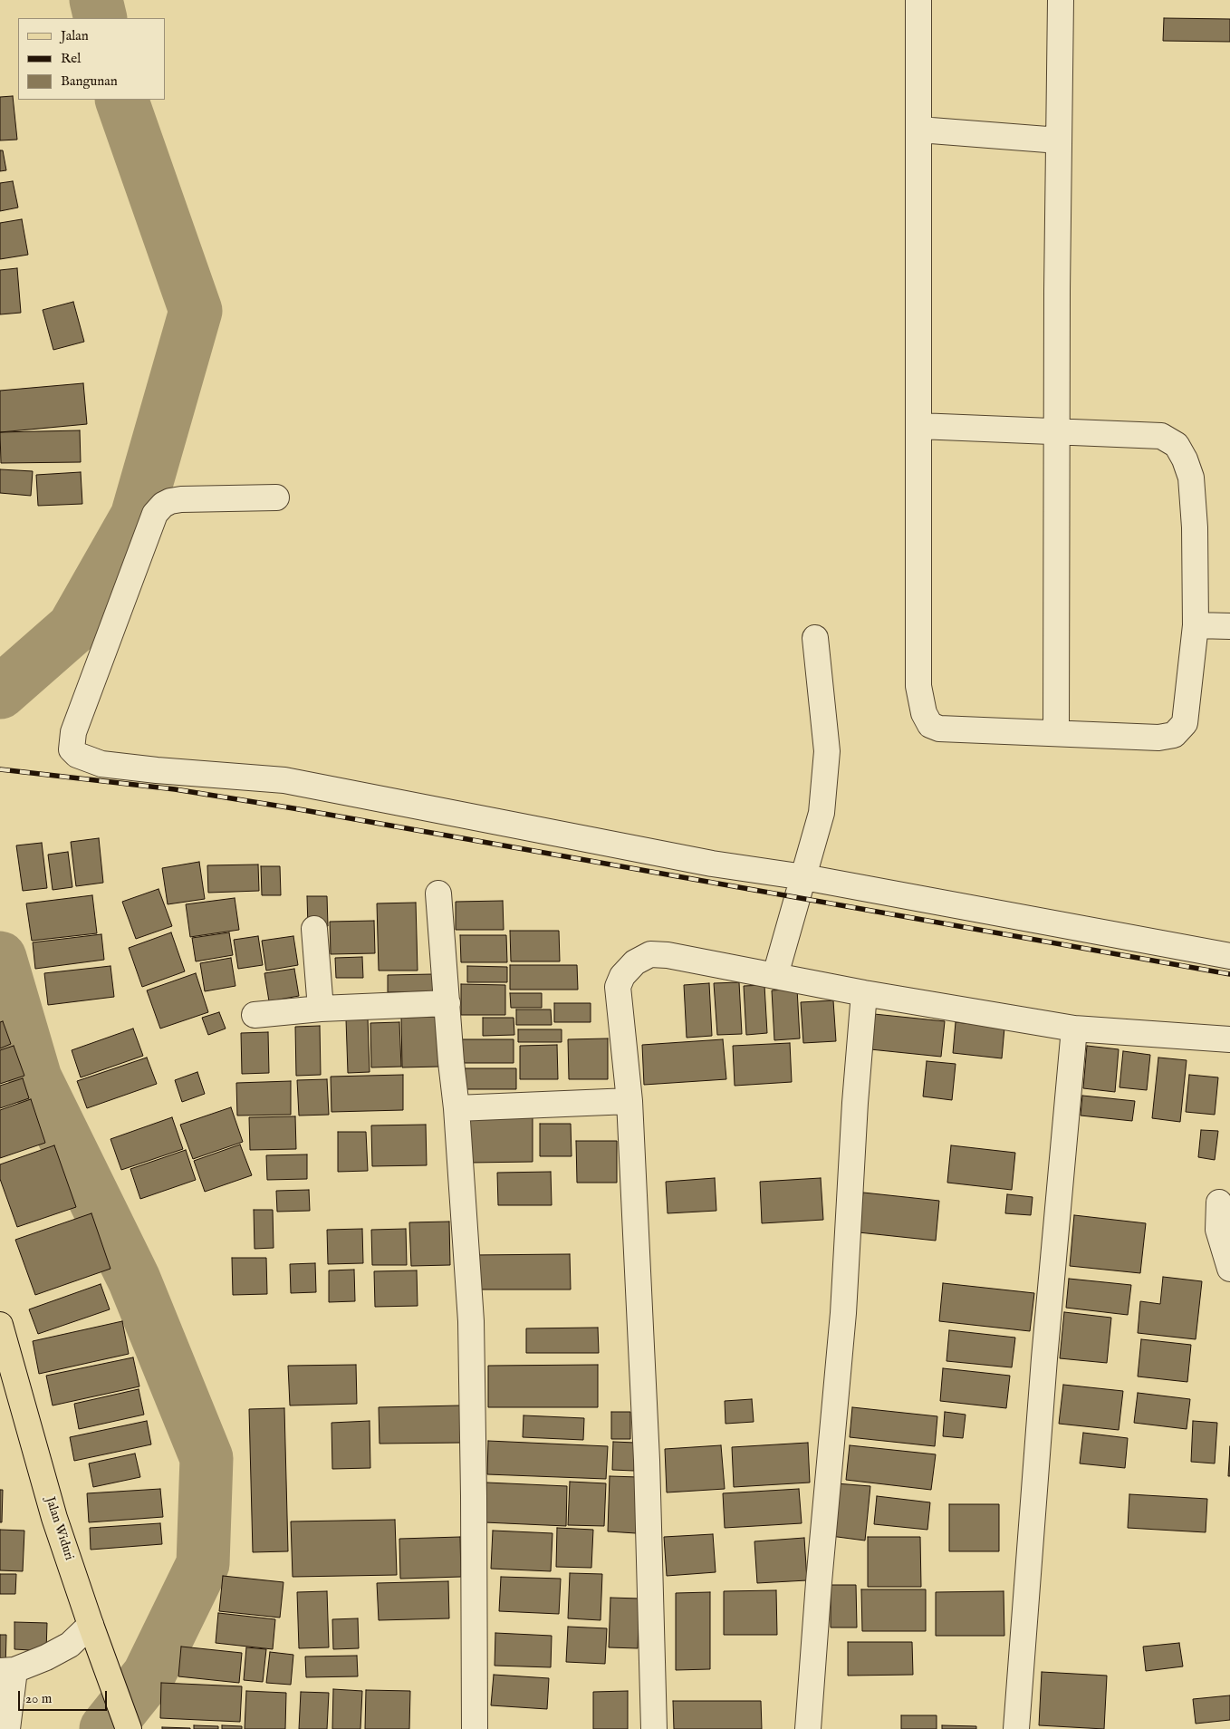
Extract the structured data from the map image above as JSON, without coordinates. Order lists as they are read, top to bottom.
{
  "streets": {
    "main road": ["Jalan Widuri"]
  },
  "legend": ["Jalan", "Rel", "Bangunan"],
  "scale_bar": "20 m"
}
